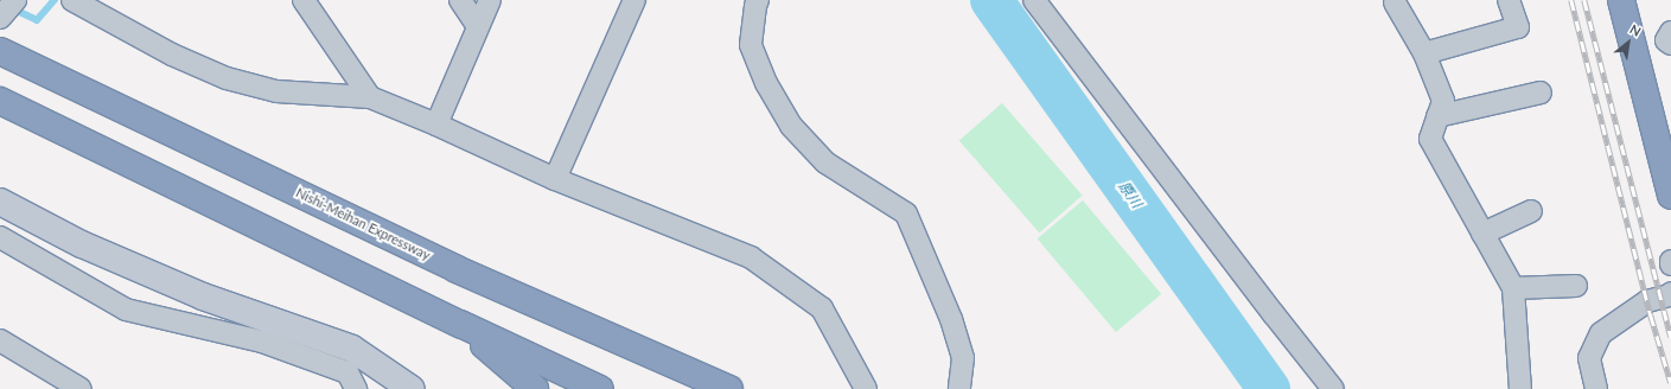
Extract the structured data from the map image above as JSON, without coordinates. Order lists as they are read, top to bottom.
{
  "streets": {
    "highway": ["Nishi-Meihan Expressway"]
  },
  "water": ["原川"],
  "north": "top right"
}
